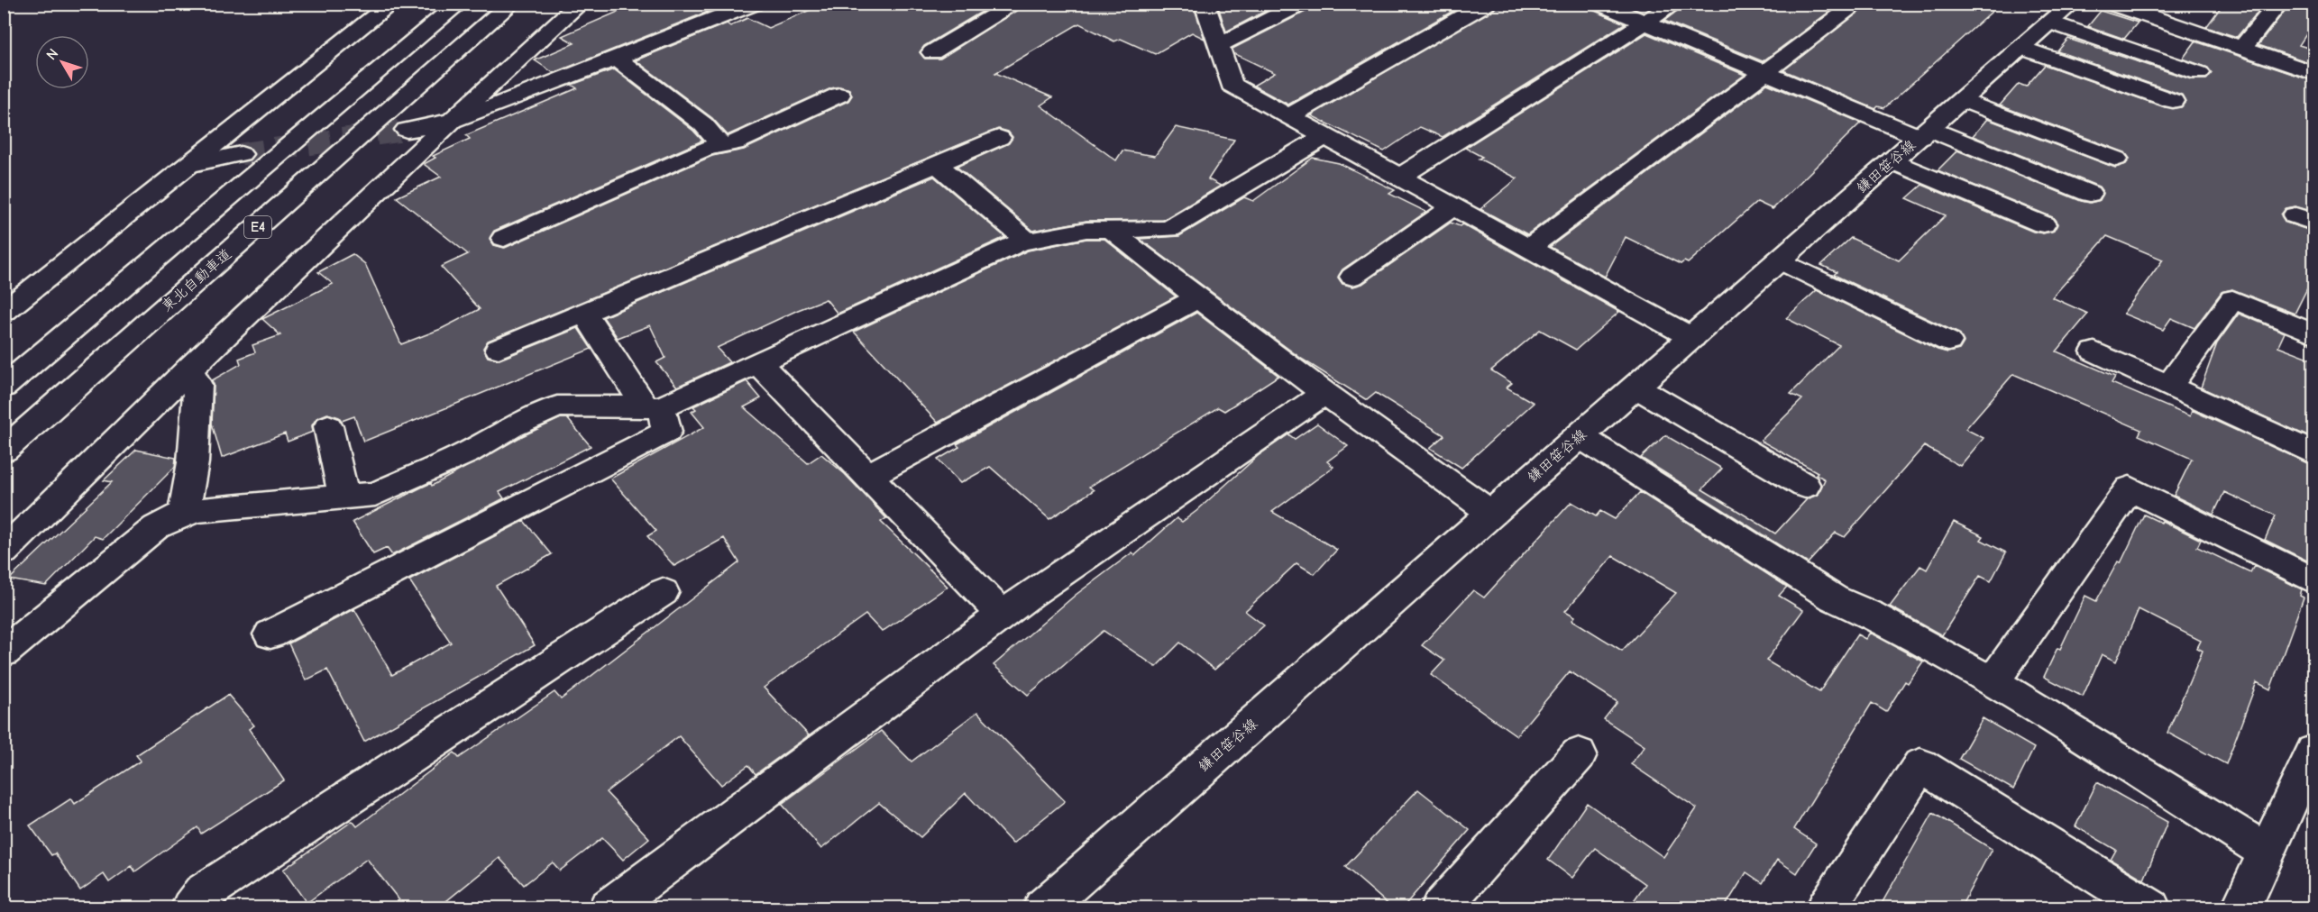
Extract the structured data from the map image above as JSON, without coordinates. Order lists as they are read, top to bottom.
{
  "streets": {
    "main road": ["鎌田笹谷線", "E4", "東北自動車道"]
  },
  "north": "top left"
}
